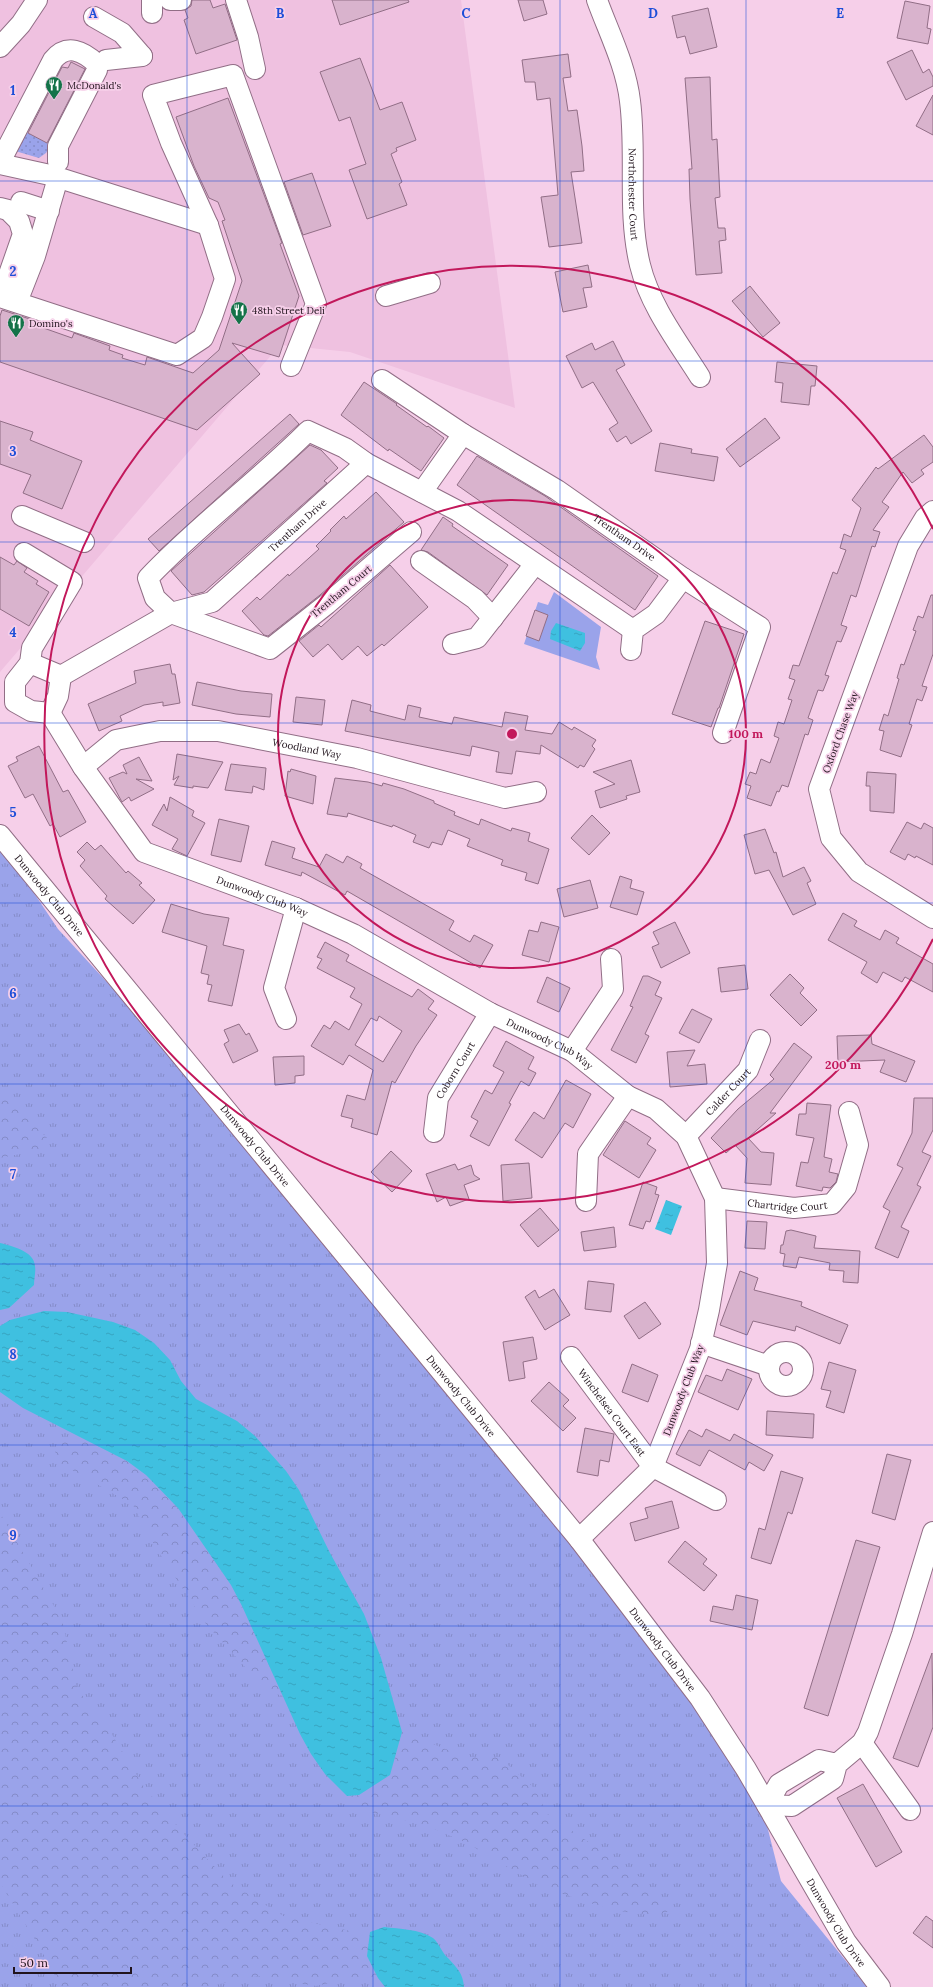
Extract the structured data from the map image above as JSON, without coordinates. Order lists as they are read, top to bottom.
{
  "streets": {
    "street": [
      "Northchester Court",
      "Trentham Drive",
      "Trentham Court",
      "Oxford Chase Way",
      "Woodland Way",
      "Dunwoody Club Drive",
      "Dunwoody Club Way",
      "Coborn Court",
      "Calder Court",
      "Chartridge Court",
      "Winchelsea Court East"
    ]
  },
  "crossings": [
    ["Trentham Drive", "Trentham Court"],
    ["Woodland Way", "Dunwoody Club Way"],
    ["Dunwoody Club Drive", "Dunwoody Club Way"],
    ["Dunwoody Club Way", "Coborn Court"],
    ["Dunwoody Club Way", "Calder Court"],
    ["Dunwoody Club Way", "Chartridge Court"],
    ["Dunwoody Club Way", "Winchelsea Court East"]
  ],
  "places": {
    "restaurant": ["McDonald's", "48th Street Deli", "Domino's"]
  },
  "scale_bar": "50 m",
  "grid": {
    "columns": [
      "A",
      "B",
      "C",
      "D",
      "E"
    ],
    "rows": [
      "1",
      "2",
      "3",
      "4",
      "5",
      "6",
      "7",
      "8",
      "9"
    ]
  },
  "rings": ["100 m", "200 m"]
}
